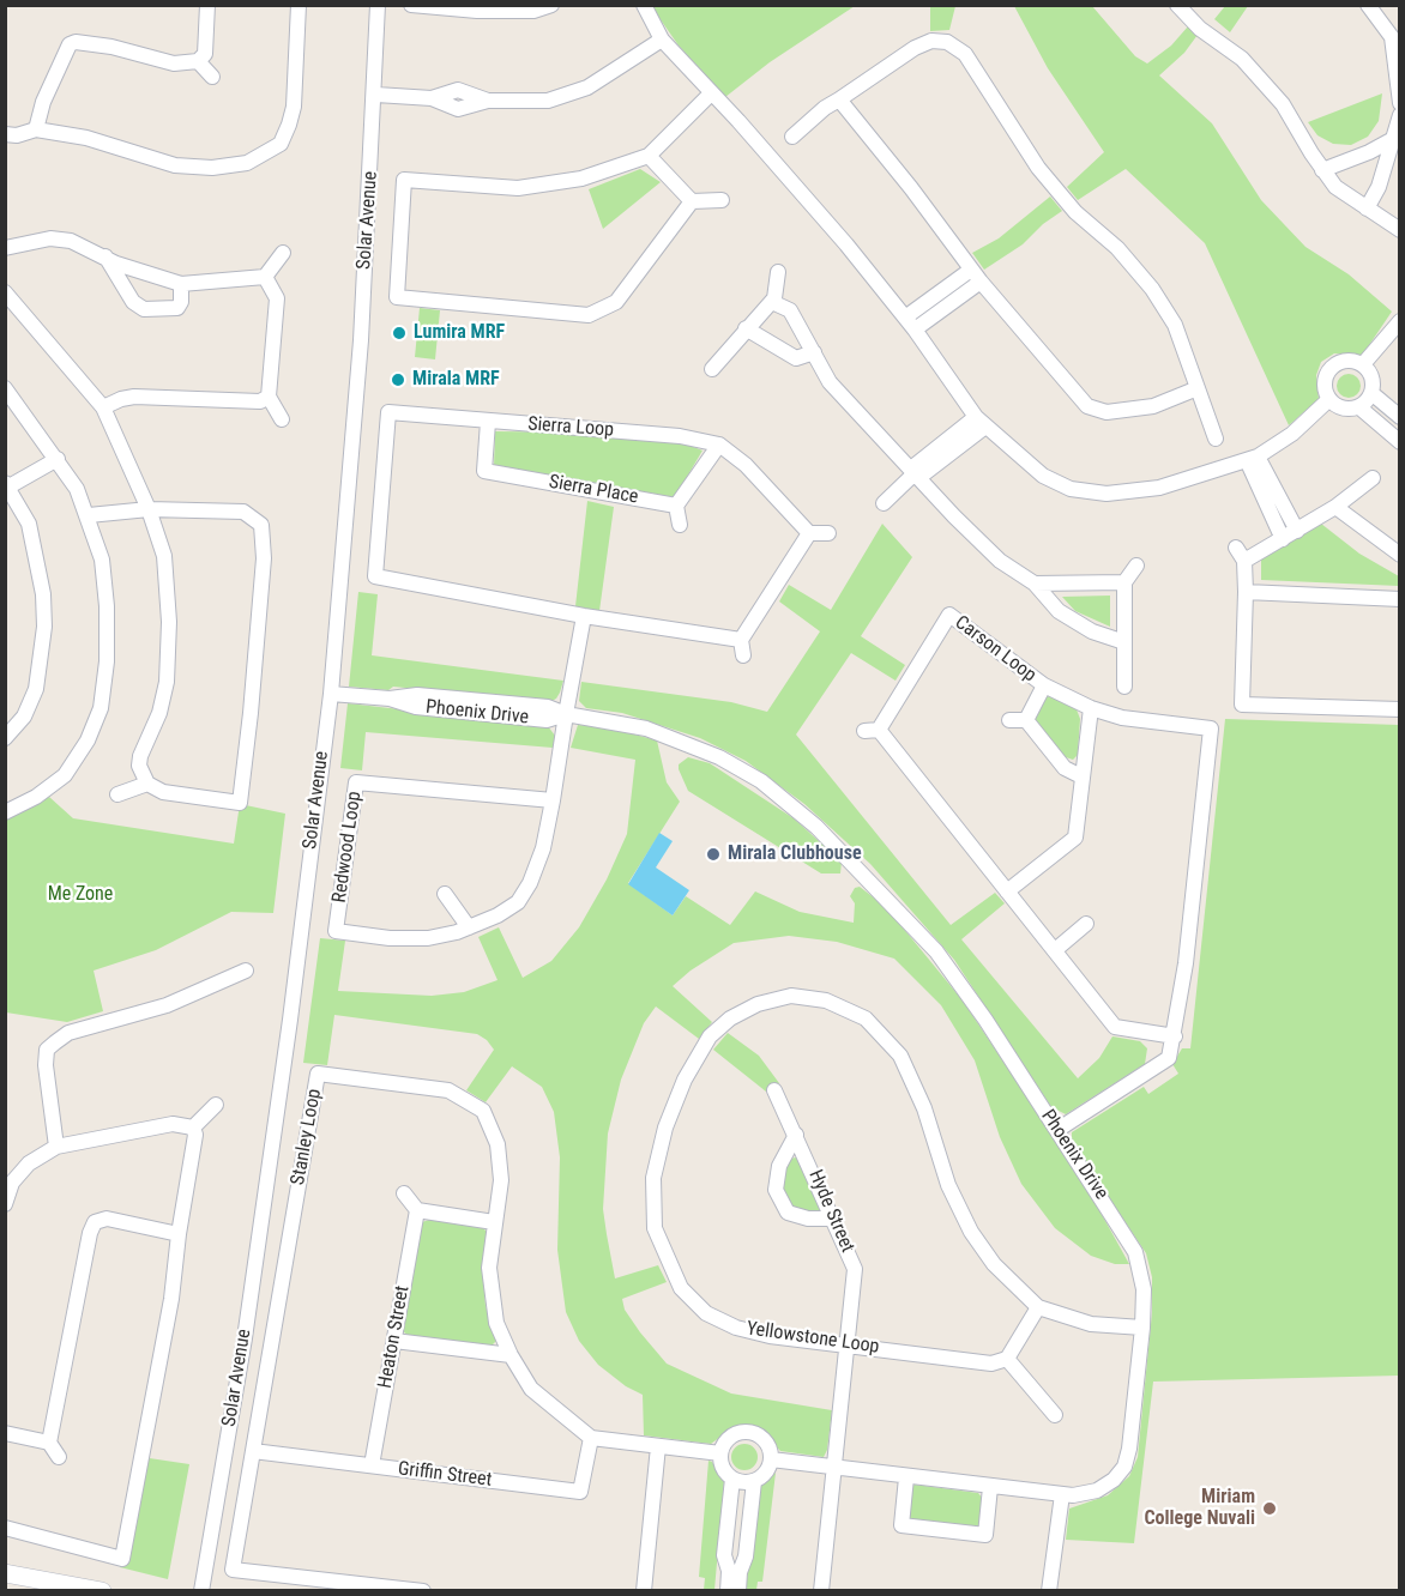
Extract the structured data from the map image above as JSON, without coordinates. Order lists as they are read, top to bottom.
{
  "streets": {
    "street": [
      "Solar Avenue",
      "Sierra Loop",
      "Sierra Place",
      "Carson Loop",
      "Phoenix Drive",
      "Redwood Loop",
      "Stanley Loop",
      "Hyde Street",
      "Heaton Street",
      "Yellowstone Loop",
      "Griffin Street"
    ]
  },
  "crossings": [
    ["Solar Avenue", "Phoenix Drive"],
    ["Sierra Loop", "Sierra Place"],
    ["Sierra Loop", "Redwood Loop"],
    ["Carson Loop", "Phoenix Drive"],
    ["Phoenix Drive", "Redwood Loop"],
    ["Phoenix Drive", "Hyde Street"],
    ["Phoenix Drive", "Yellowstone Loop"],
    ["Stanley Loop", "Griffin Street"],
    ["Hyde Street", "Yellowstone Loop"],
    ["Heaton Street", "Griffin Street"]
  ],
  "parks": ["Me Zone"],
  "places": [
    "Lumira MRF",
    "Mirala MRF",
    "Mirala Clubhouse",
    "Miriam College Nuvali"
  ]
}
